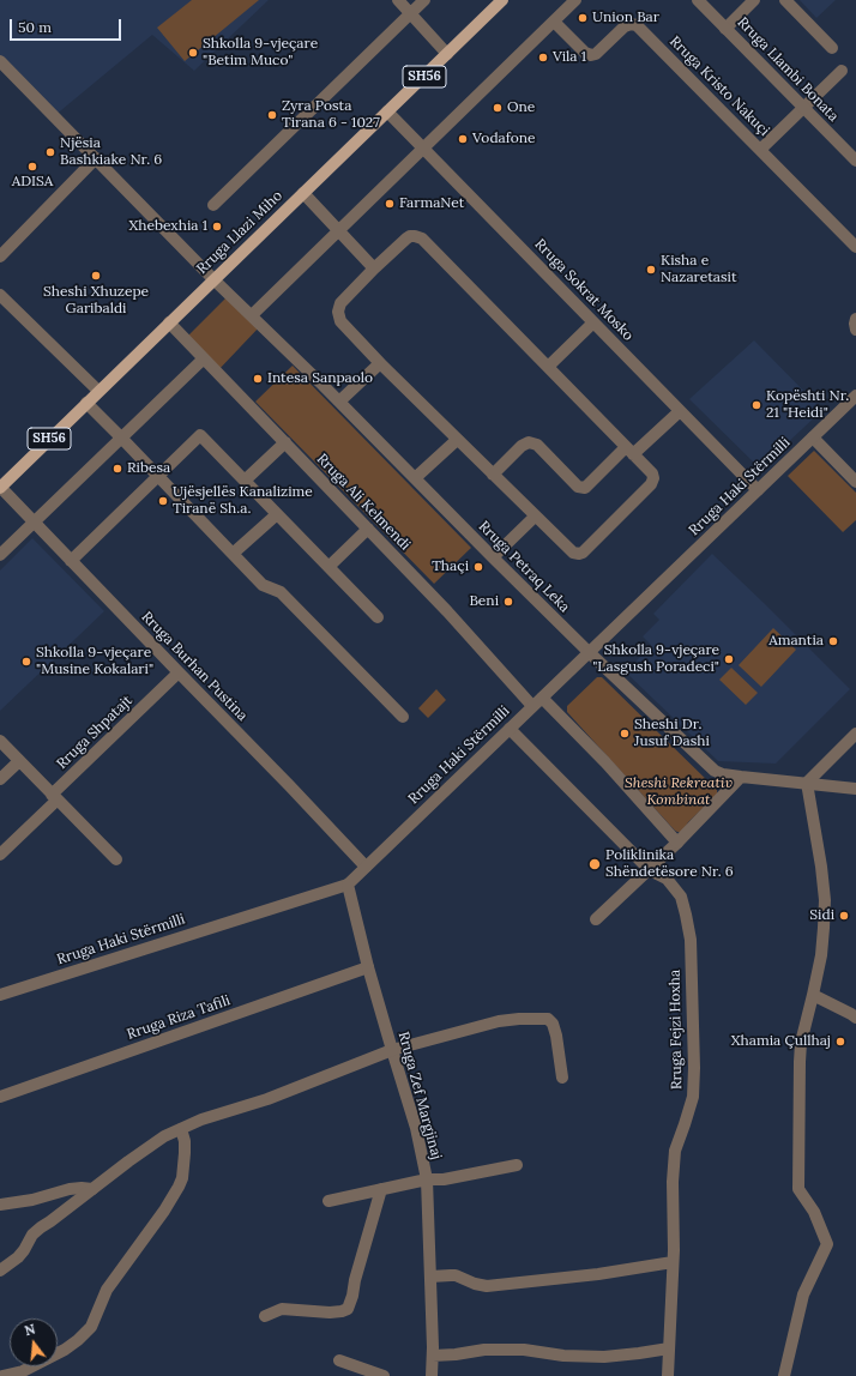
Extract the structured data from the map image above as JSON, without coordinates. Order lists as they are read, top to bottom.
{
  "streets": {
    "main road": ["SH56", "Rruga Llazi Miho"],
    "street": [
      "Rruga Llambi Bonata",
      "Rruga Kristo Nakuçi",
      "Rruga Sokrat Mosko",
      "Rruga Haki Stërmilli",
      "Rruga Ali Kelmendi",
      "Rruga Petraq Leka",
      "Rruga Burhan Pustina",
      "Rruga Shpatajt",
      "Rruga Riza Tafili",
      "Rruga Fejzi Hoxha",
      "Rruga Zef Margjinaj"
    ]
  },
  "crossings": [
    ["Rruga Llazi Miho", "Rruga Sokrat Mosko"],
    ["Rruga Llazi Miho", "Rruga Ali Kelmendi"],
    ["Rruga Llazi Miho", "Rruga Petraq Leka"],
    ["Rruga Llazi Miho", "Rruga Burhan Pustina"],
    ["Rruga Sokrat Mosko", "Rruga Haki Stërmilli"],
    ["Rruga Haki Stërmilli", "Rruga Ali Kelmendi"],
    ["Rruga Haki Stërmilli", "Rruga Petraq Leka"],
    ["Rruga Haki Stërmilli", "Rruga Burhan Pustina"],
    ["Rruga Haki Stërmilli", "Rruga Fejzi Hoxha"],
    ["Rruga Haki Stërmilli", "Rruga Zef Margjinaj"],
    ["Rruga Burhan Pustina", "Rruga Shpatajt"],
    ["Rruga Riza Tafili", "Rruga Zef Margjinaj"]
  ],
  "parks": ["Sheshi Rekreativ Kombinat"],
  "places": [
    "Union Bar",
    "Shkolla 9-vjeçare \"Betim Muco\"",
    "Vila 1",
    "One",
    "Zyra Posta Tirana 6 - 1027",
    "Vodafone",
    "Njësia Bashkiake Nr. 6",
    "ADISA",
    "FarmaNet",
    "Xhebexhia 1",
    "Kisha e Nazaretasit",
    "Sheshi Xhuzepe Garibaldi",
    "Intesa Sanpaolo",
    "Kopështi Nr. 21 \"Heidi\"",
    "Ribesa",
    "Ujësjellës Kanalizime Tiranë Sh.a.",
    "Thaçi",
    "Beni",
    "Amantia",
    "Shkolla 9-vjeçare \"Lasgush Poradeci\"",
    "Shkolla 9-vjeçare \"Musine Kokalari\"",
    "Sheshi Dr. Jusuf Dashi",
    "Poliklinika Shëndetësore Nr. 6",
    "Sidi",
    "Xhamia Çullhaj"
  ],
  "scale_bar": "50 m",
  "north": "top"
}
